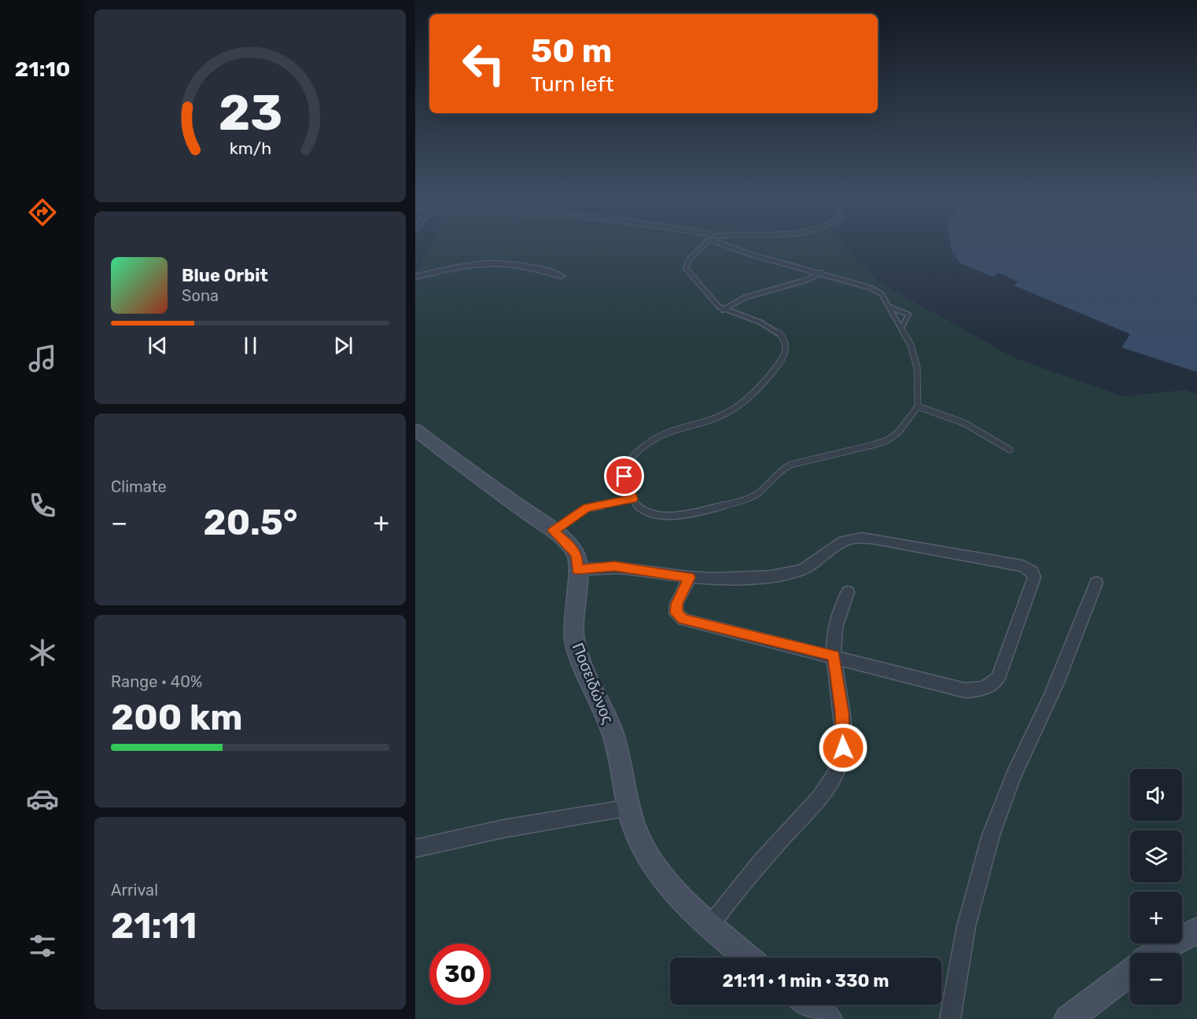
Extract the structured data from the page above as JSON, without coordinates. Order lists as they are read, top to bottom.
{
  "streets": {
    "street": ["Ποσειδώνος"]
  },
  "page": {
    "tabs": "21:10",
    "turn": ["50 m", "Turn left"],
    "song": ["Blue Orbit", "Sona"],
    "tile": [
      "Climate",
      ["Range · 40%", "200 km"],
      ["Arrival", "21:11"]
    ],
    "heat": ["−", "20.5°", "+"],
    "map_buttons": ["+", "−"],
    "limit": "30",
    "trip": "21:11 · 1 min · 330 m",
    "gauge": ["23", "km/h"]
  }
}
